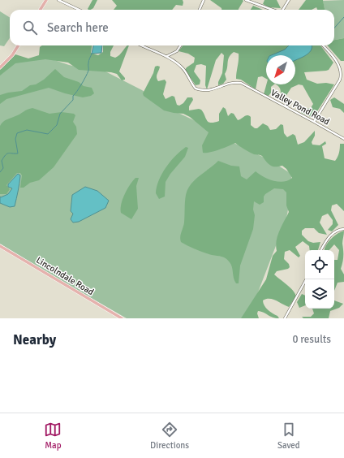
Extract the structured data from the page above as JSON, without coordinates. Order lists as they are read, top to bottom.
{
  "streets": {
    "main road": ["Lincolndale Road"],
    "street": ["Valley Pond Road"]
  },
  "north": "bottom left",
  "page": {
    "search": "Search here",
    "heading": ["Nearby", "0 results"],
    "nav": ["Map", "Directions", "Saved"]
  }
}
